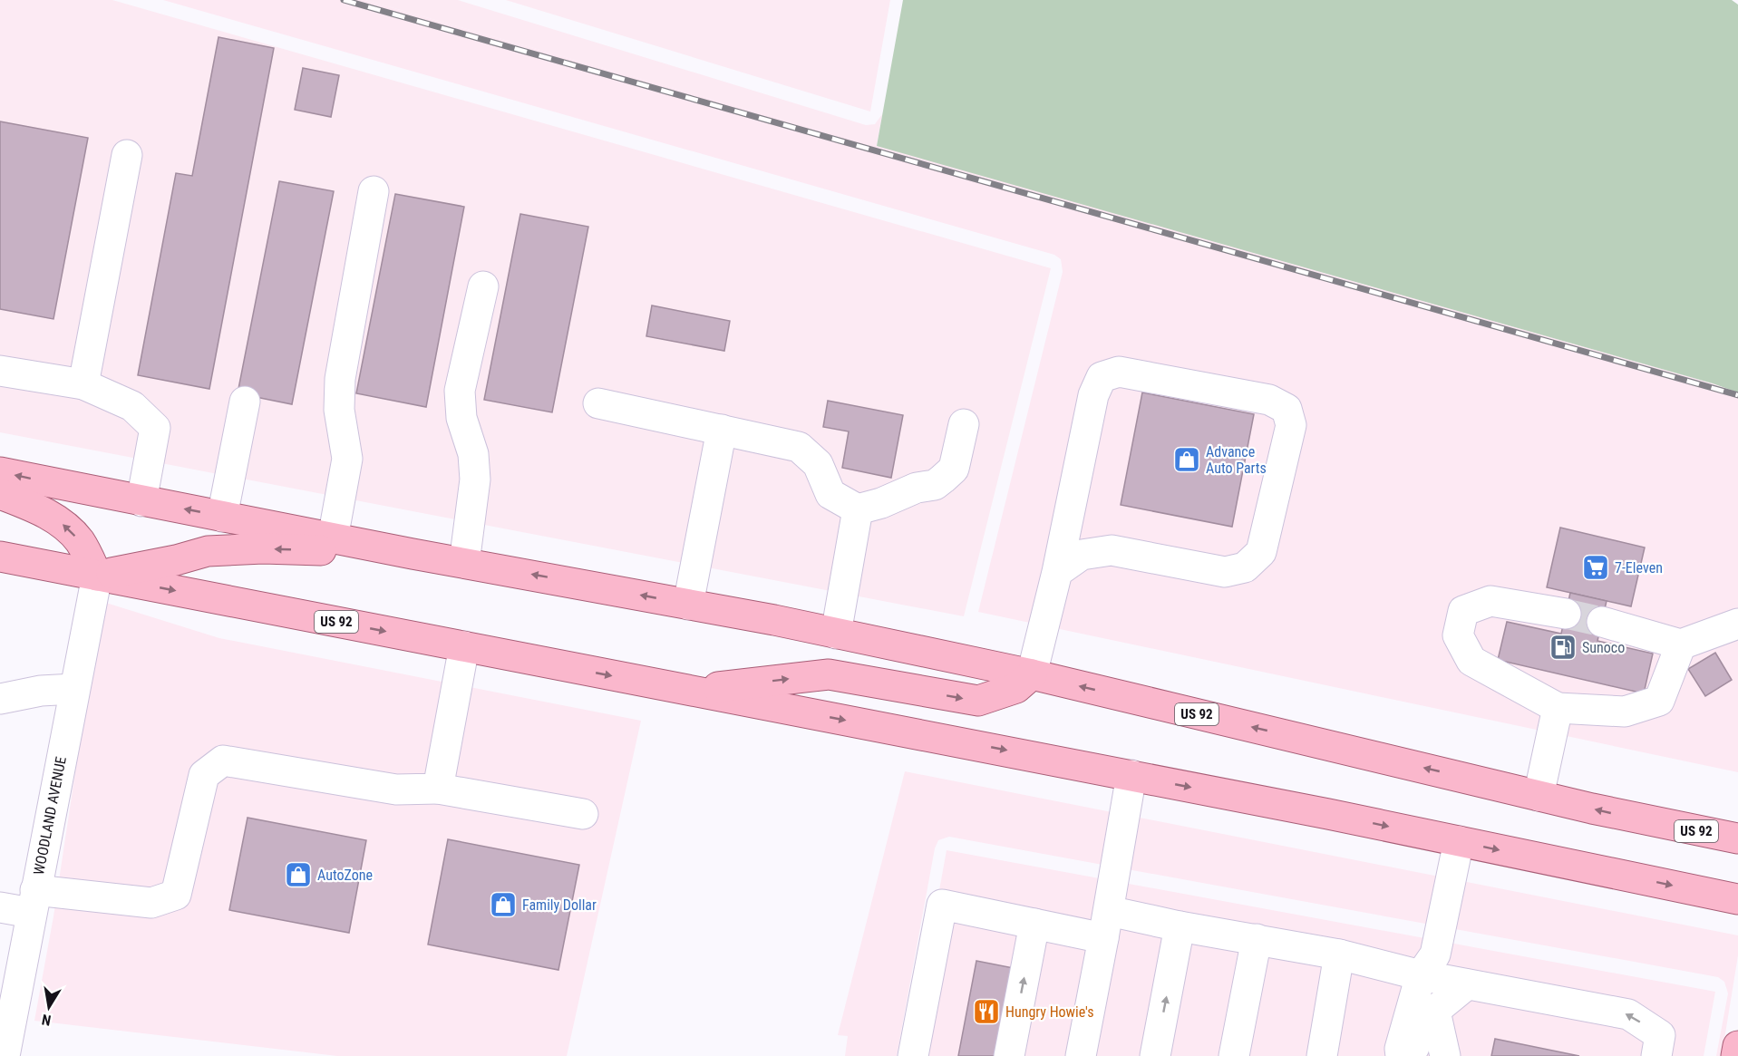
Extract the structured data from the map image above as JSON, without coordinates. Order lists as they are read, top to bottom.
{
  "streets": {
    "main road": ["US 92"],
    "street": ["WOODLAND AVENUE"]
  },
  "crossings": [
    ["US 92", "WOODLAND AVENUE"]
  ],
  "places": {
    "shop": ["Advance Auto Parts", "AutoZone", "Family Dollar"],
    "supermarket": ["7-Eleven"],
    "fuel station": ["Sunoco"],
    "restaurant": ["Hungry Howie's"]
  },
  "north": "bottom"
}
